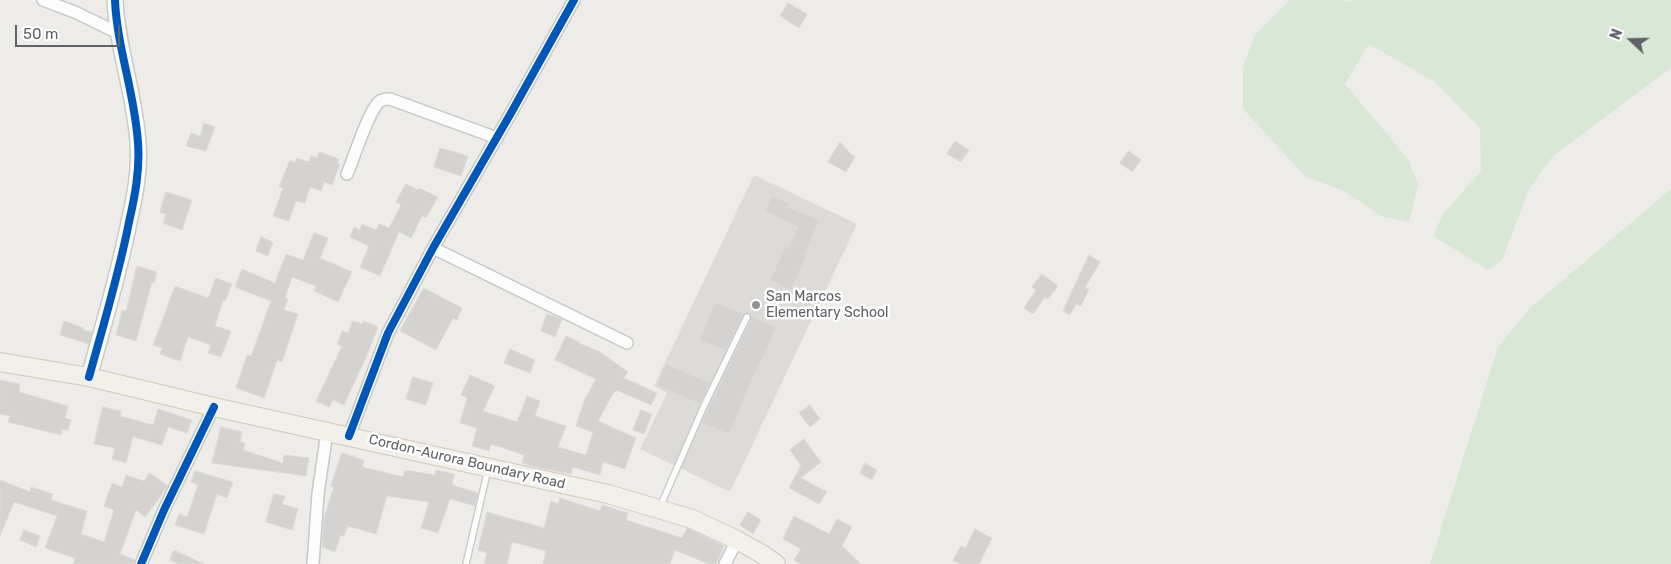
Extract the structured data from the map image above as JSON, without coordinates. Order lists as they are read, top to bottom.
{
  "streets": {
    "main road": ["Cordon-Aurora Boundary Road"]
  },
  "places": ["San Marcos Elementary School"],
  "scale_bar": "50 m",
  "north": "left"
}
